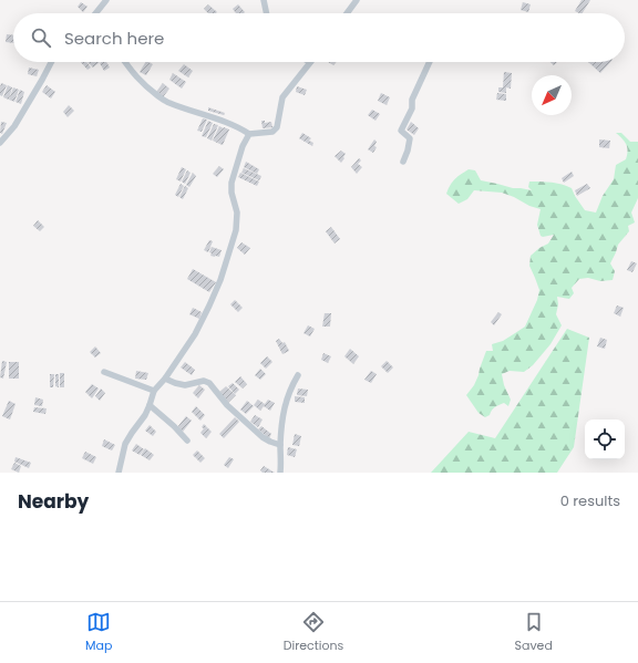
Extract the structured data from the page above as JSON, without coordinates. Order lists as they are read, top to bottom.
{
  "north": "bottom left",
  "page": {
    "search": "Search here",
    "heading": ["Nearby", "0 results"],
    "nav": ["Map", "Directions", "Saved"]
  }
}
